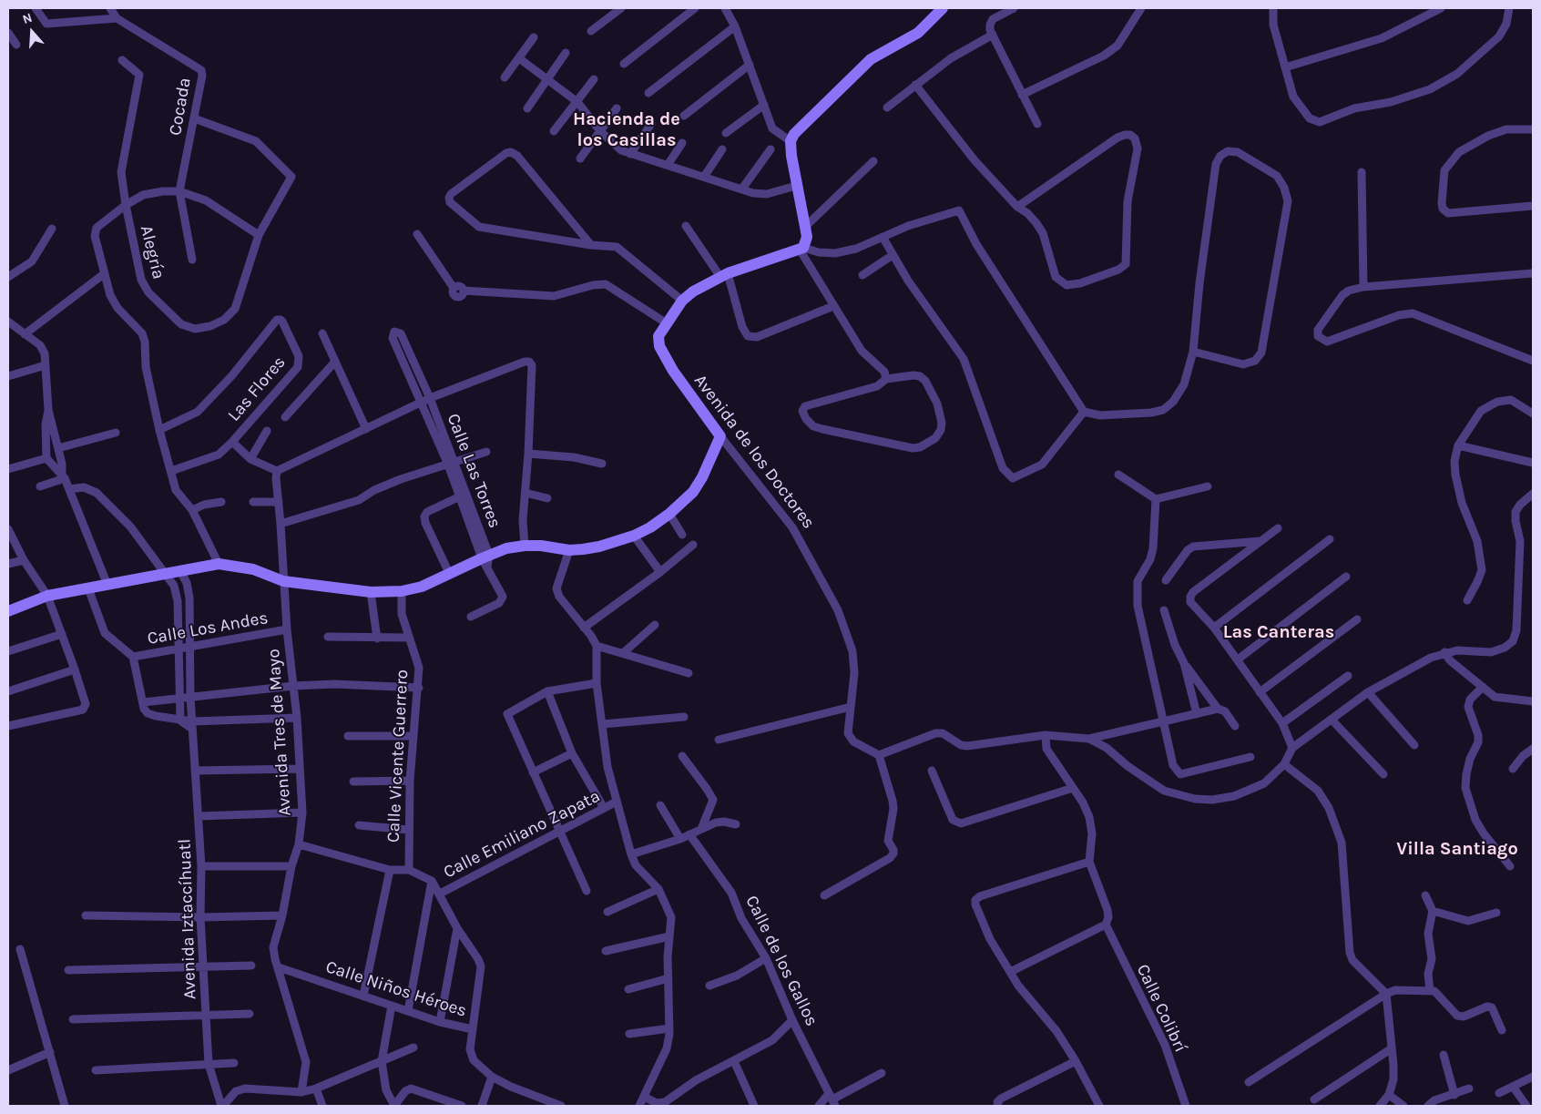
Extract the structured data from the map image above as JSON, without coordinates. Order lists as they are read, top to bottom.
{
  "streets": {
    "main road": ["Avenida de los Doctores"],
    "street": [
      "Cocada",
      "Alegría",
      "Las Flores",
      "Calle Las Torres",
      "Calle Los Andes",
      "Avenida Tres de Mayo",
      "Calle Vicente Guerrero",
      "Calle Emiliano Zapata",
      "Avenida Iztaccíhuatl",
      "Calle de los Gallos",
      "Calle Niños Héroes",
      "Calle Colibrí"
    ]
  },
  "crossings": [
    ["Cocada", "Alegría"],
    ["Calle Los Andes", "Avenida Tres de Mayo"],
    ["Calle Los Andes", "Avenida Iztaccíhuatl"],
    ["Avenida Tres de Mayo", "Calle Niños Héroes"]
  ],
  "districts": ["Hacienda de los Casillas", "Las Canteras", "Villa Santiago"],
  "north": "top"
}
